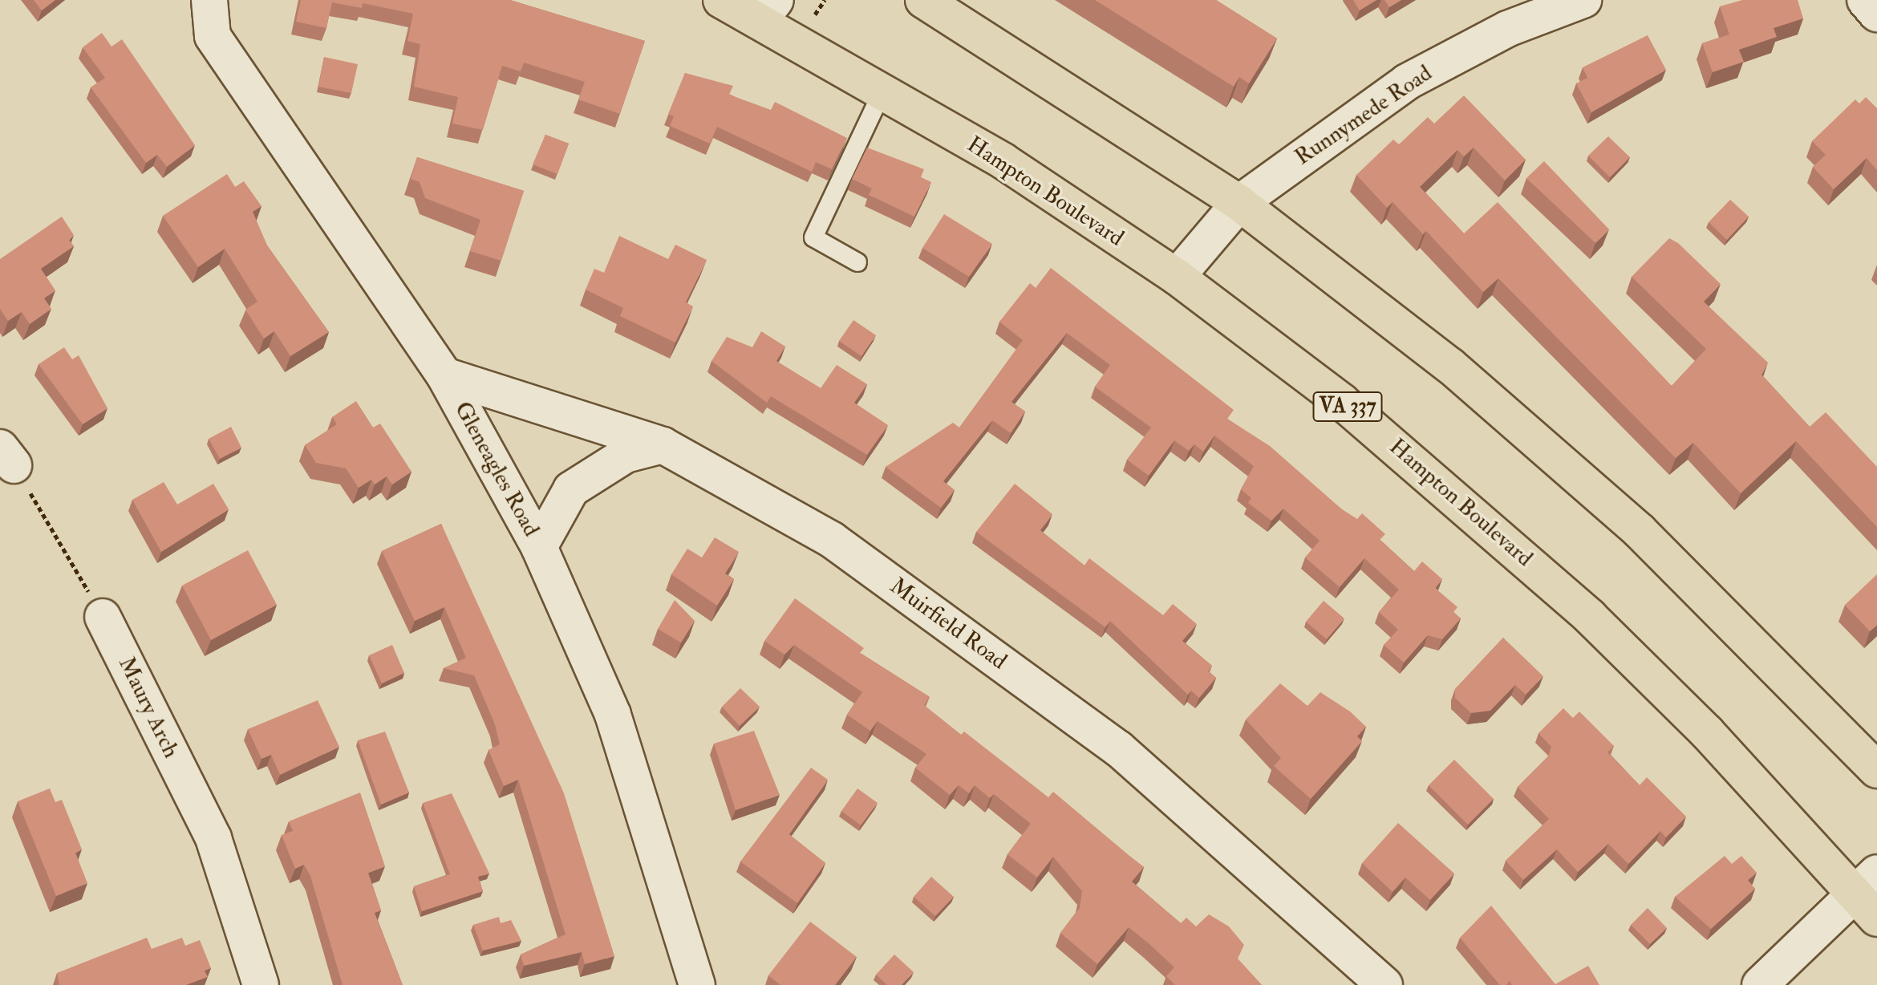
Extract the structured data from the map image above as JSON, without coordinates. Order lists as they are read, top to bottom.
{
  "streets": {
    "main road": ["Hampton Boulevard", "VA 337"],
    "street": [
      "Runnymede Road",
      "Gleneagles Road",
      "Muirfield Road",
      "Maury Arch"
    ]
  },
  "crossings": [
    ["Runnymede Road", "Hampton Boulevard"],
    ["Gleneagles Road", "Muirfield Road"]
  ]
}
